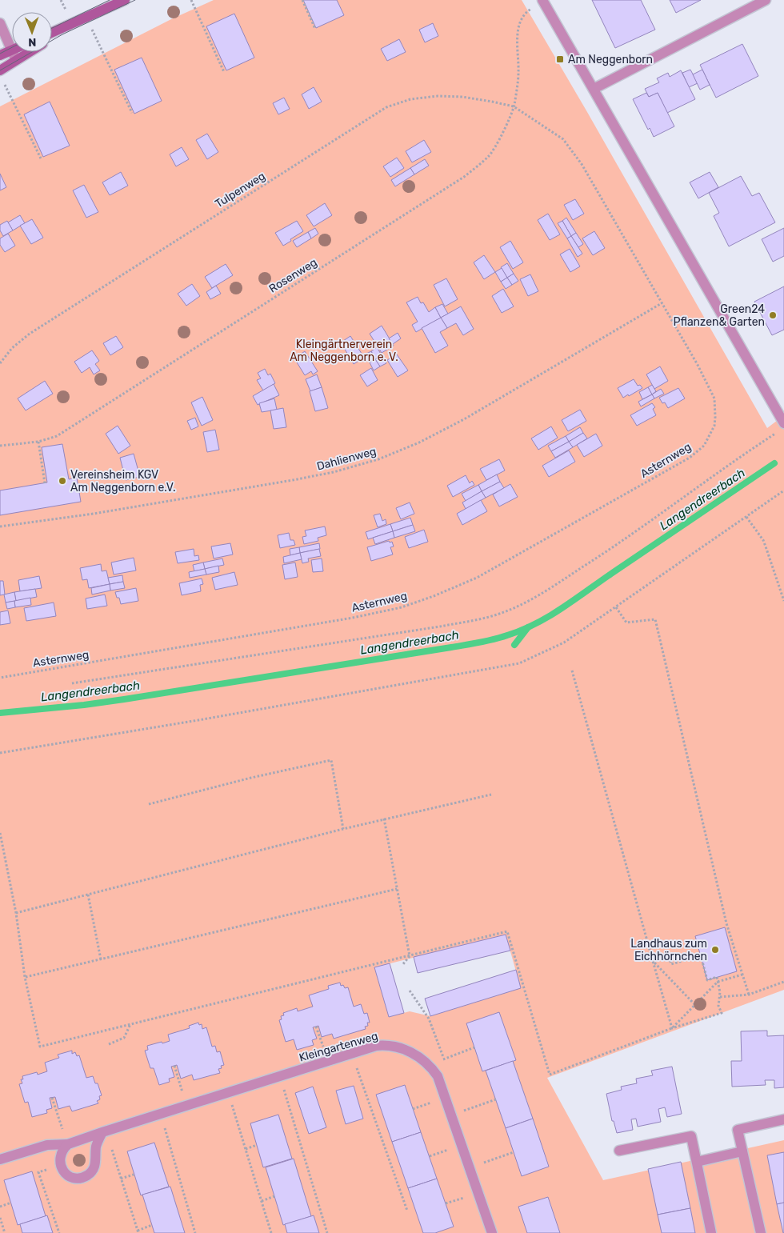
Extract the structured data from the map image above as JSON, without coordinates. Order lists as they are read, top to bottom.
{
  "streets": {
    "street": ["Kleingartenweg"],
    "path": [
      "Tulpenweg",
      "Rosenweg",
      "Dahlienweg",
      "Asternweg"
    ]
  },
  "crossings": [
    ["Tulpenweg", "Rosenweg"],
    ["Dahlienweg", "Asternweg"]
  ],
  "water": ["Langendreerbach"],
  "parks": ["Kleingärtnerverein Am Neggenborn e. V."],
  "places": {
    "transit": ["Am Neggenborn"],
    "other": ["Green24 Pflanzen& Garten", "Vereinsheim KGV Am Neggenborn e.V.", "Landhaus zum Eichhörnchen"]
  },
  "north": "bottom"
}
